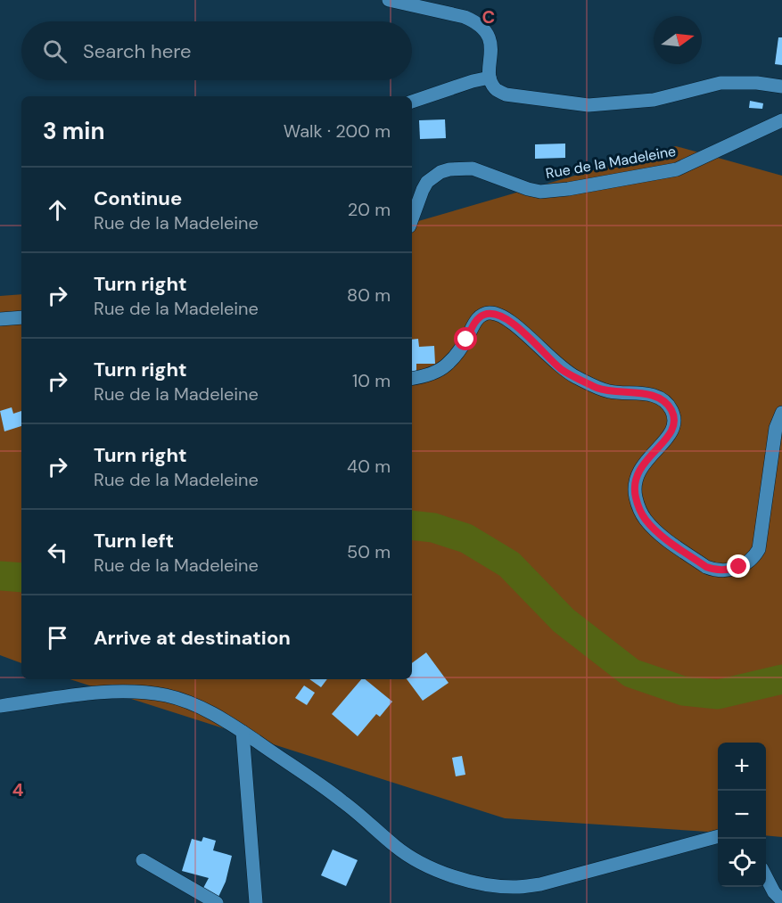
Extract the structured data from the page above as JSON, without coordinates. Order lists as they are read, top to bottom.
{
  "streets": {
    "street": ["Rue de la Madeleine"]
  },
  "north": "right",
  "page": {
    "search": "Search here",
    "heading": ["3 min", "Walk · 200 m"],
    "list": [
      ["Continue", "Rue de la Madeleine", "20 m"],
      ["Turn right", "Rue de la Madeleine", "80 m"],
      ["Turn right", "Rue de la Madeleine", "10 m"],
      ["Turn right", "Rue de la Madeleine", "40 m"],
      ["Turn left", "Rue de la Madeleine", "50 m"],
      "Arrive at destination"
    ],
    "map_buttons": ["+", "−"]
  },
  "grid": {
    "columns": ["C"],
    "rows": ["4"]
  }
}
